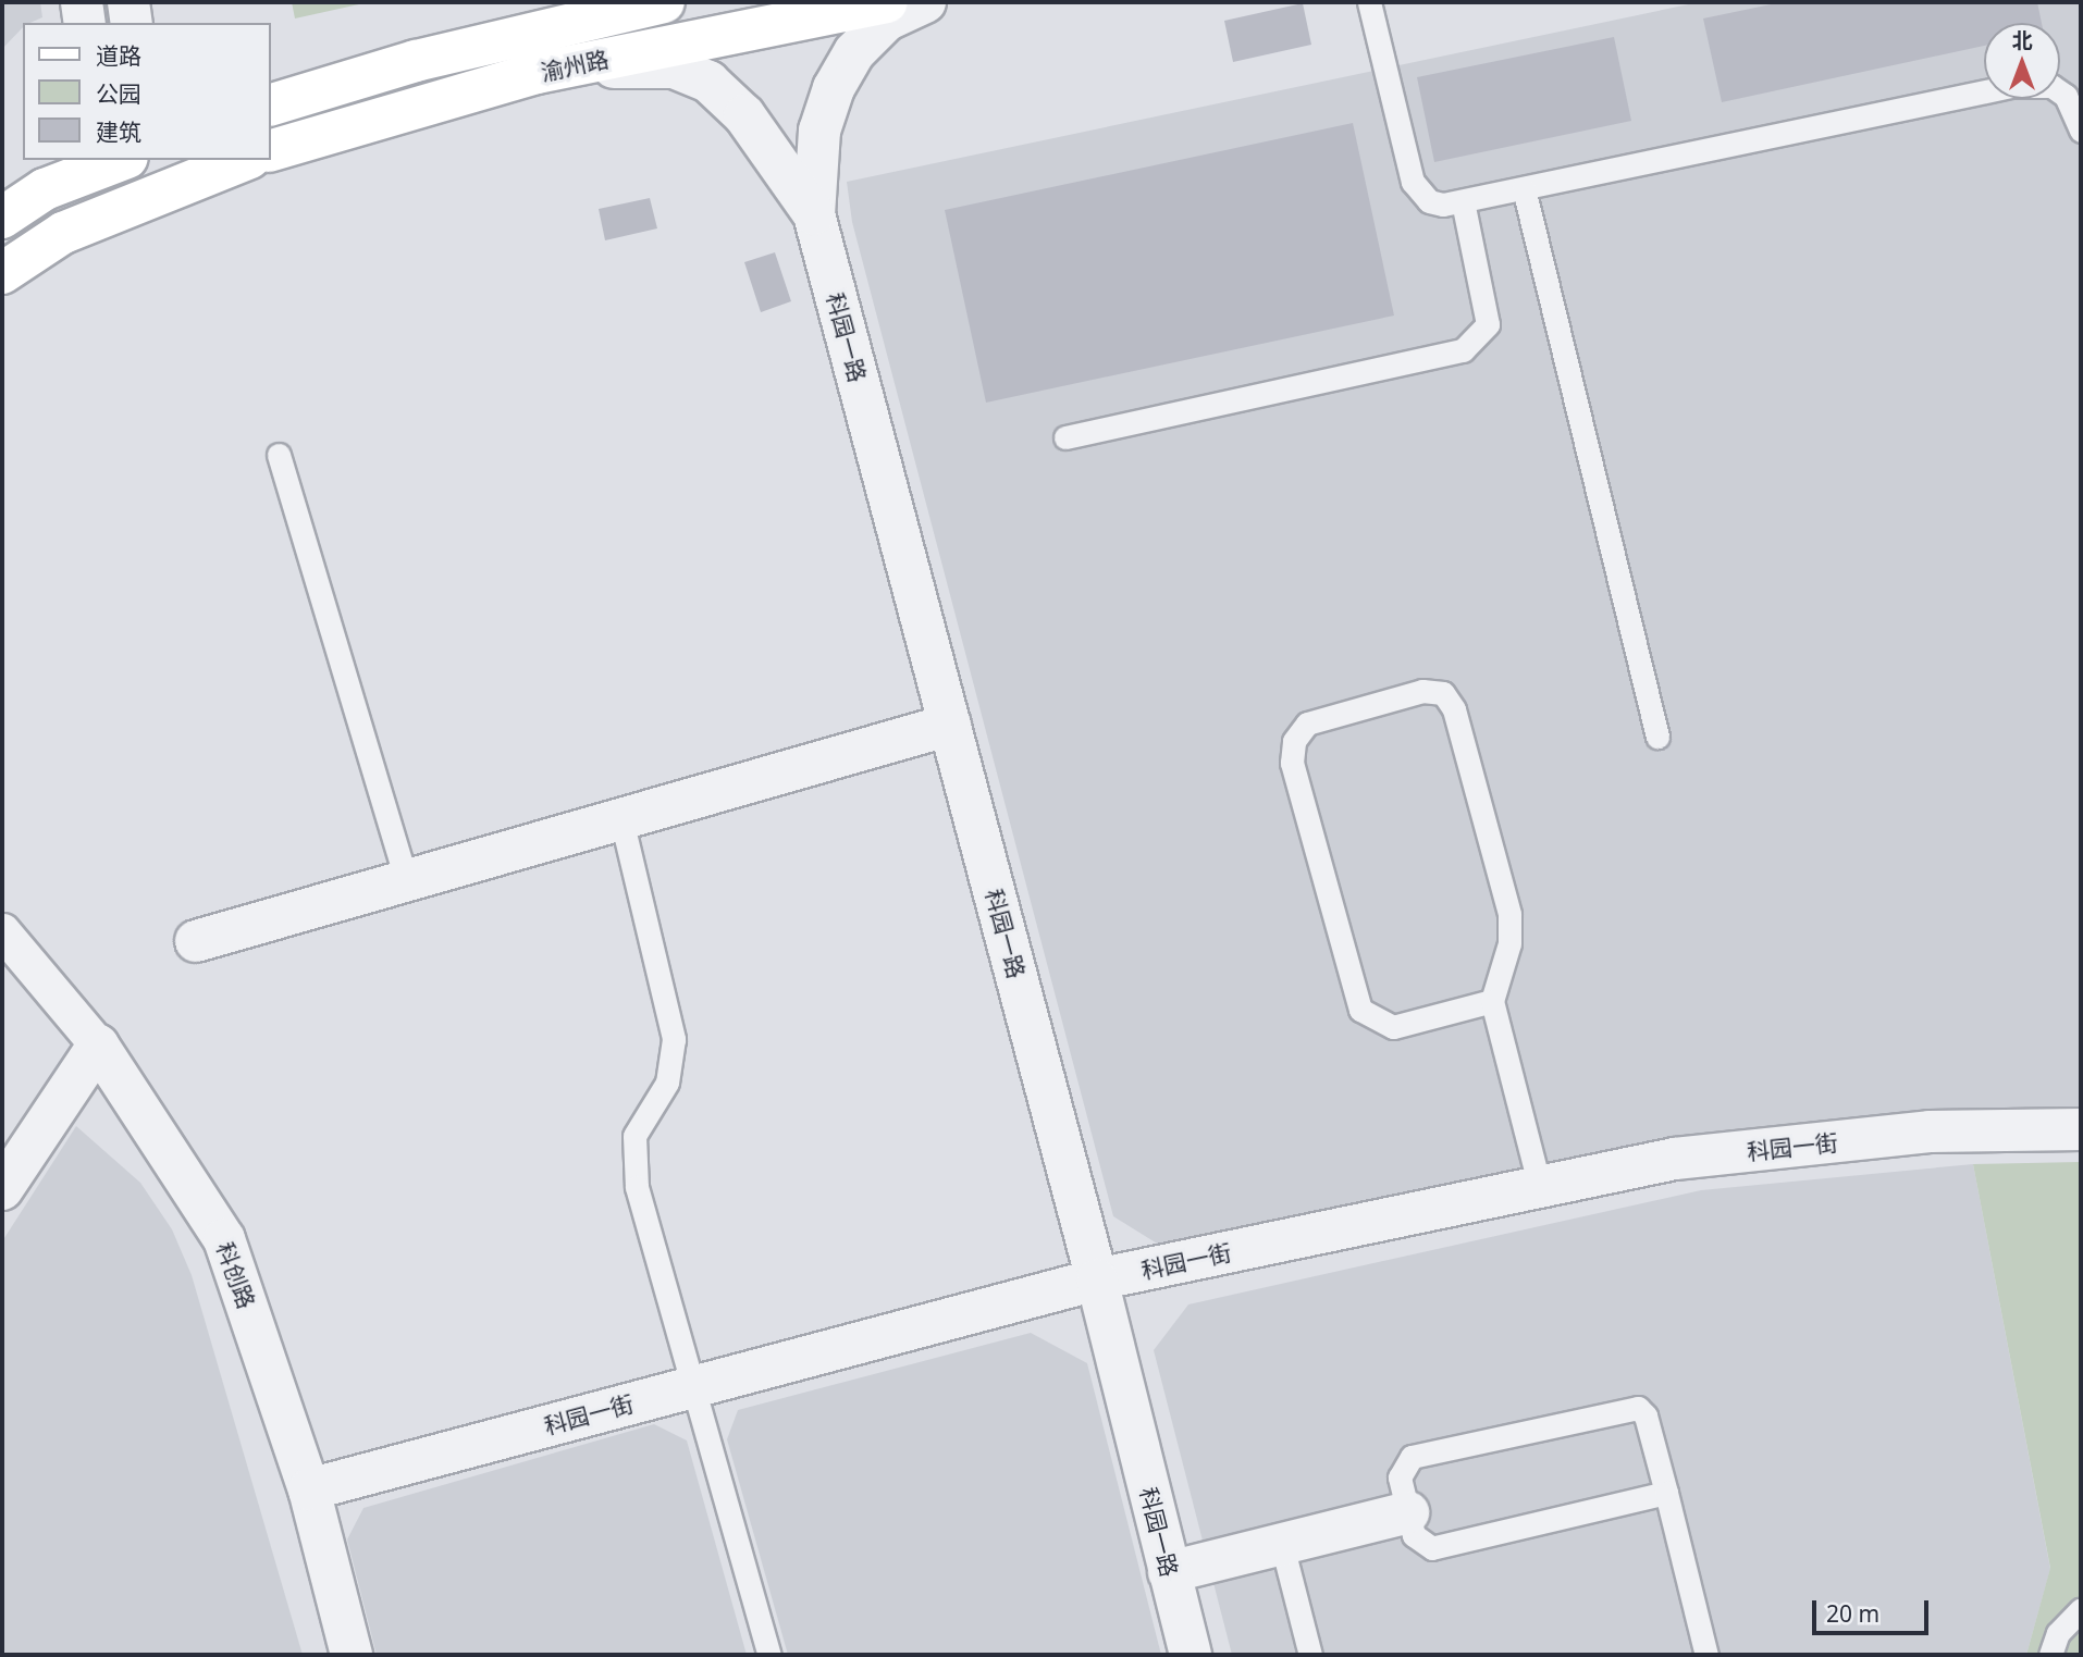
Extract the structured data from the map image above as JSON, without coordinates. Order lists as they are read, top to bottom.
{
  "streets": {
    "main road": ["渝州路"],
    "street": ["科园一路", "科园一街", "科创路"]
  },
  "crossings": [
    ["科园一路", "科园一街"],
    ["科园一街", "科创路"]
  ],
  "legend": ["道路", "公园", "建筑"],
  "scale_bar": "20 m",
  "north": "top"
}
